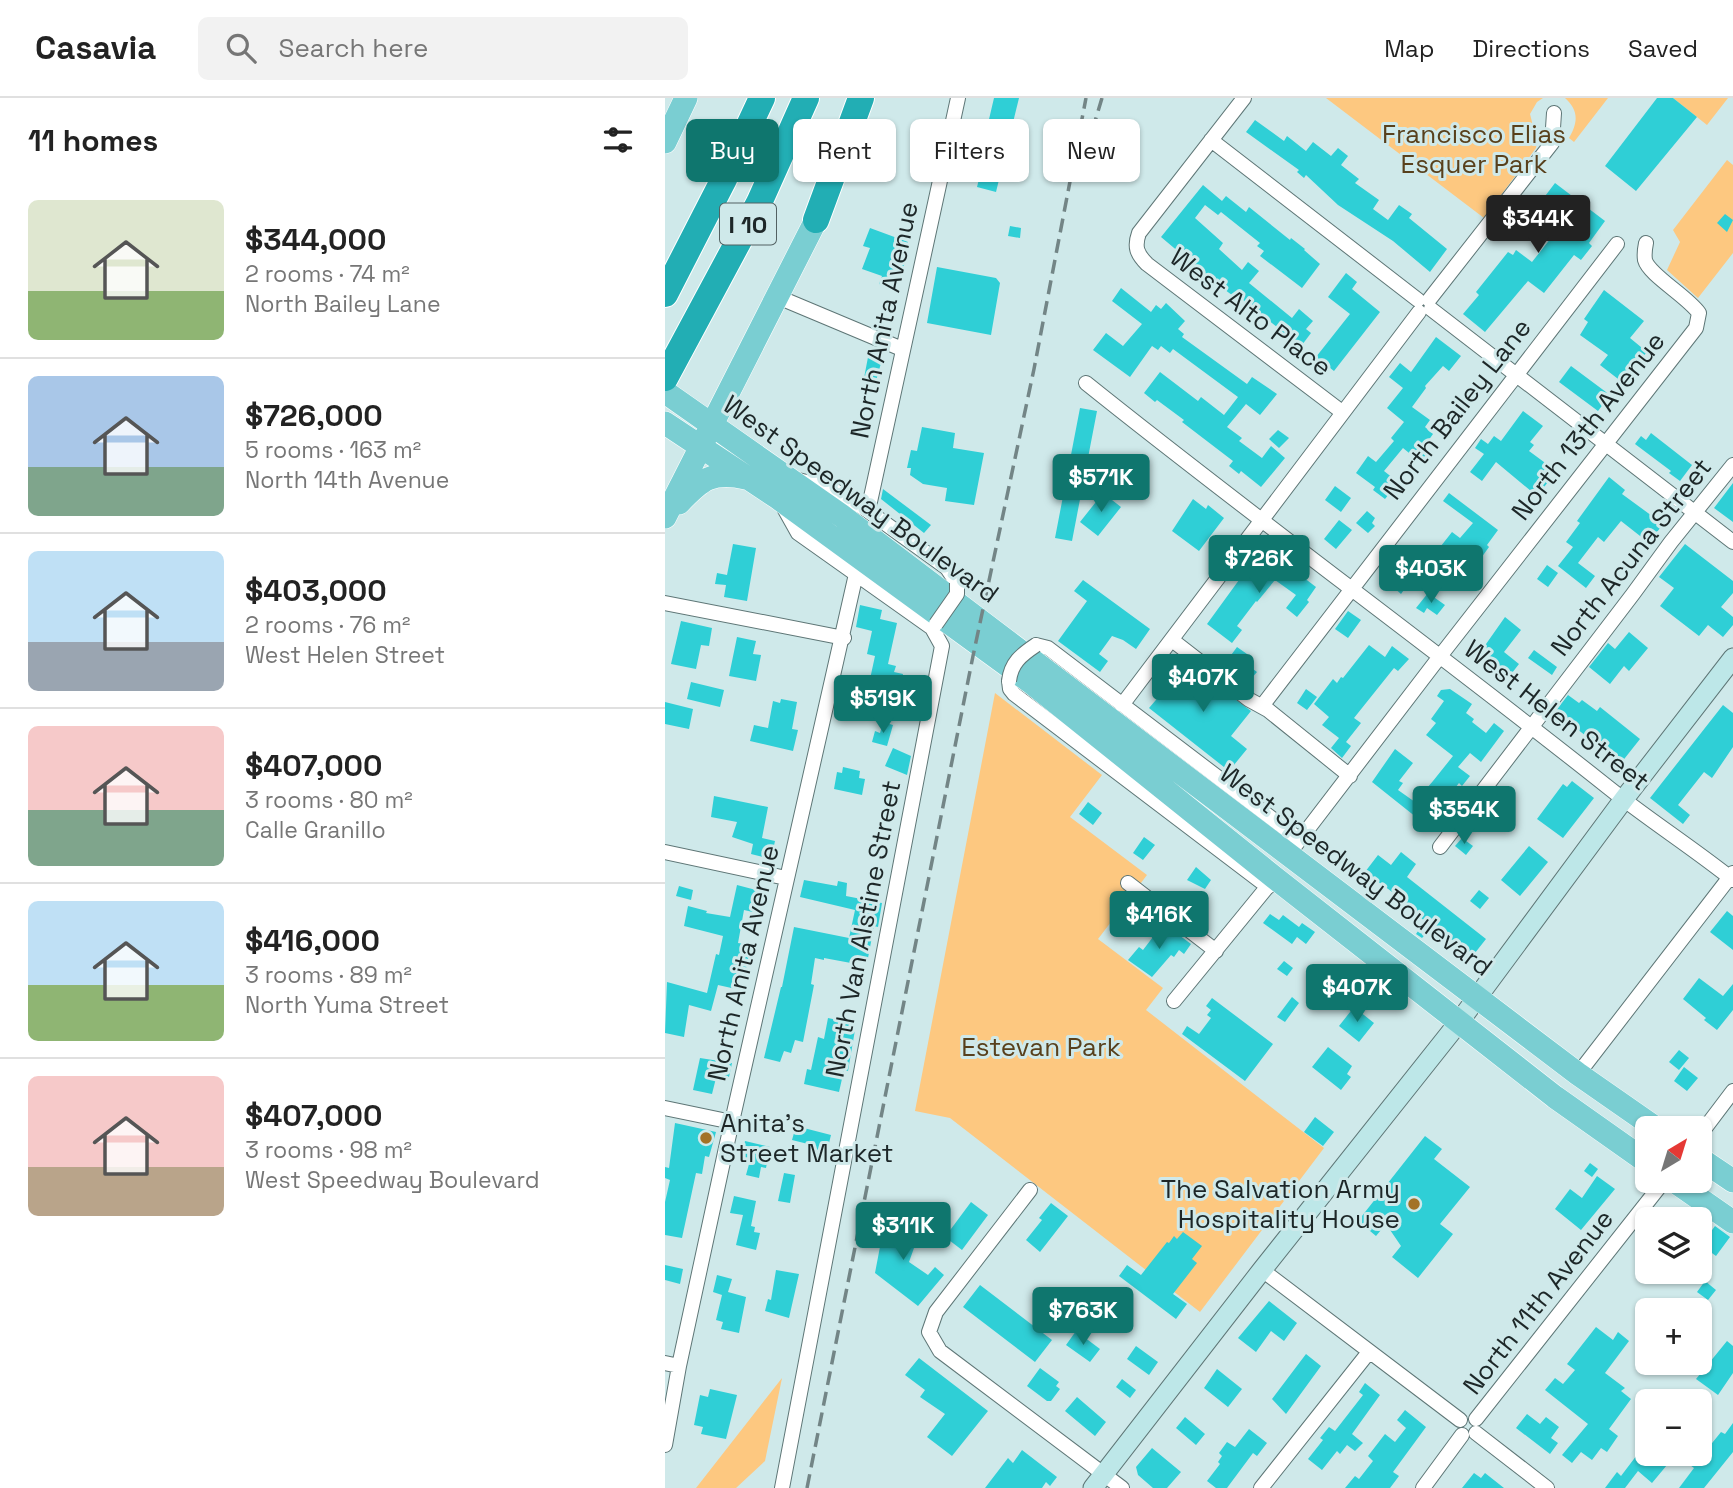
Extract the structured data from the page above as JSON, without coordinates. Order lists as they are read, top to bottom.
{
  "streets": {
    "highway": ["I 10"],
    "main road": ["West Speedway Boulevard"],
    "street": [
      "West Alto Place",
      "North Anita Avenue",
      "North Bailey Lane",
      "North 13th Avenue",
      "North Acuna Street",
      "West Helen Street",
      "North Van Alstine Street",
      "North 11th Avenue"
    ]
  },
  "crossings": [
    ["North Bailey Lane", "West Helen Street"],
    ["North 13th Avenue", "West Speedway Boulevard"],
    ["North 13th Avenue", "West Helen Street"],
    ["North Acuna Street", "West Helen Street"]
  ],
  "parks": ["Francisco Elias Esquer Park", "Estevan Park"],
  "places": ["Anita's Street Market", "The Salvation Army Hospitality House"],
  "north": "top right",
  "page": {
    "header": "Casavia",
    "search": "Search here",
    "nav": ["Map", "Directions", "Saved"],
    "heading": "11 homes",
    "chip": [
      "Buy",
      "Rent",
      "Filters",
      "New"
    ],
    "list": [
      {
        "name": "$344,000",
        "note": "2 rooms · 74 m² · North Bailey Lane"
      },
      {
        "name": "$726,000",
        "note": "5 rooms · 163 m² · North 14th Avenue"
      },
      {
        "name": "$403,000",
        "note": "2 rooms · 76 m² · West Helen Street"
      },
      {
        "name": "$407,000",
        "note": "3 rooms · 80 m² · Calle Granillo"
      },
      {
        "name": "$416,000",
        "note": "3 rooms · 89 m² · North Yuma Street"
      },
      {
        "name": "$407,000",
        "note": "3 rooms · 98 m² · West Speedway Boulevard"
      }
    ],
    "price": [
      "$344K",
      "$571K",
      "$726K",
      "$403K",
      "$407K",
      "$519K",
      "$354K",
      "$416K",
      "$407K",
      "$311K",
      "$763K"
    ],
    "map_buttons": ["+", "−"]
  }
}
